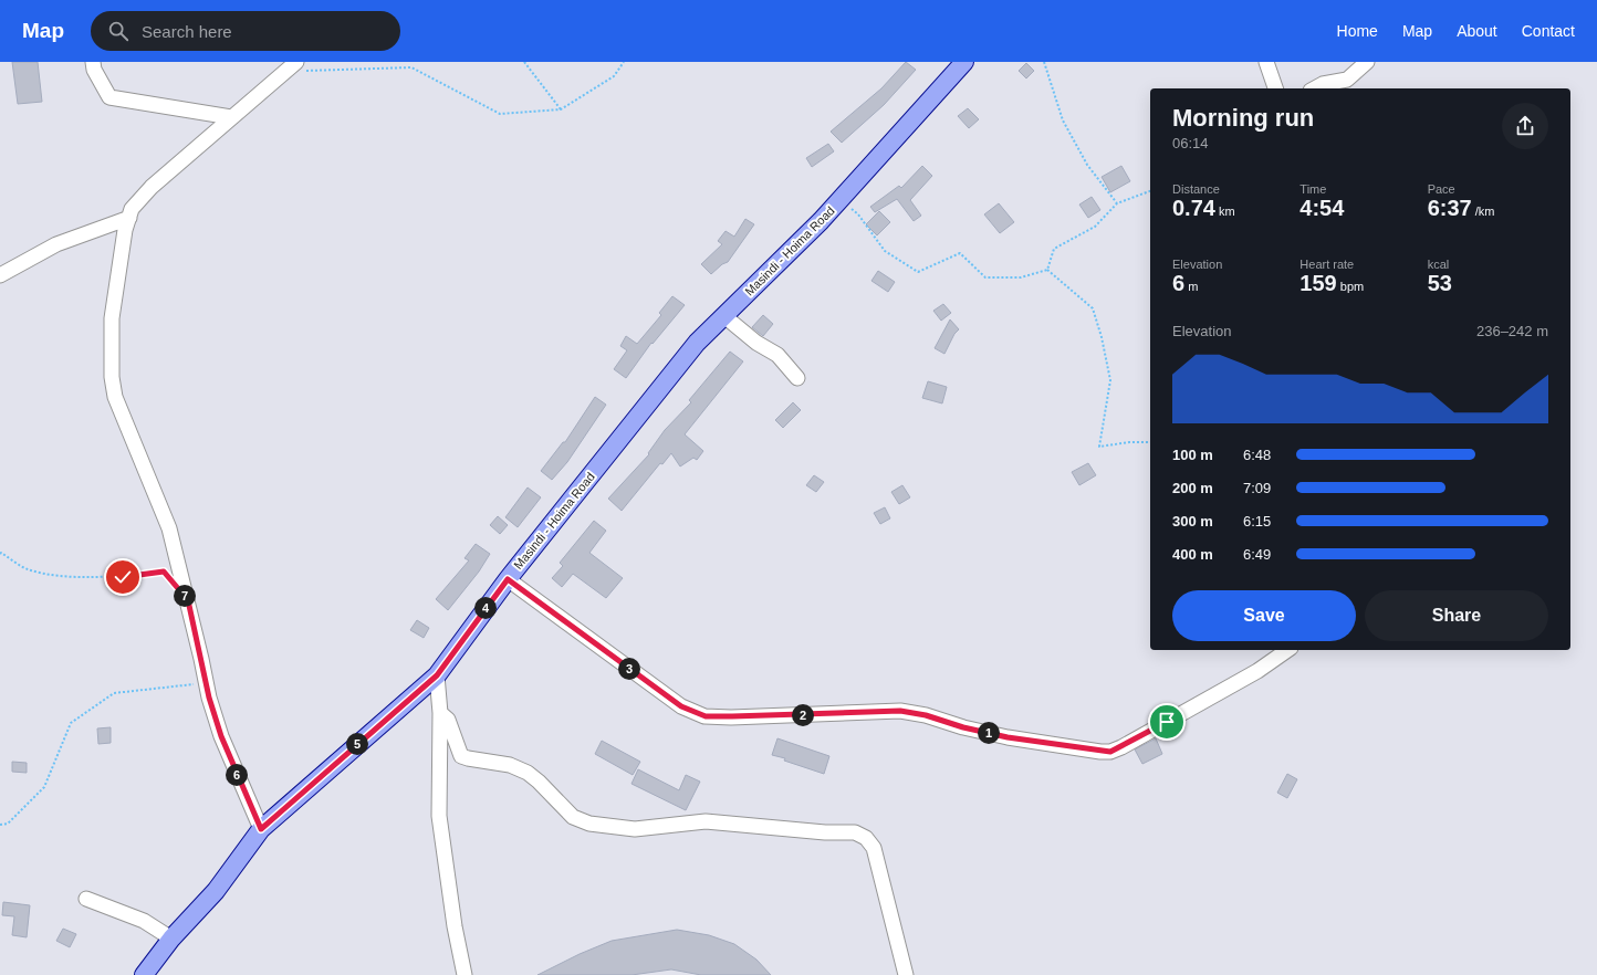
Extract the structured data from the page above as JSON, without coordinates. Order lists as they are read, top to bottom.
{
  "streets": {
    "main road": ["Masindi - Hoima Road"]
  },
  "page": {
    "header": "Map",
    "search": "Search here",
    "nav": [
      "Home",
      "Map",
      "About",
      "Contact"
    ],
    "heading": ["Morning run", "06:14"],
    "stats": [
      ["Distance", "0.74 km"],
      ["Time", "4:54"],
      ["Pace", "6:37 /km"],
      ["Elevation", "6 m"],
      ["Heart rate", "159 bpm"],
      ["kcal", "53"]
    ],
    "chart": ["Elevation", "236–242 m"],
    "list": [
      {
        "name": "100 m",
        "note": "6:48"
      },
      {
        "name": "200 m",
        "note": "7:09"
      },
      {
        "name": "300 m",
        "note": "6:15"
      },
      {
        "name": "400 m",
        "note": "6:49"
      }
    ],
    "buttons": ["Save", "Share"],
    "pins": [
      "7",
      "4",
      "3",
      "2",
      "1",
      "5",
      "6"
    ]
  }
}
